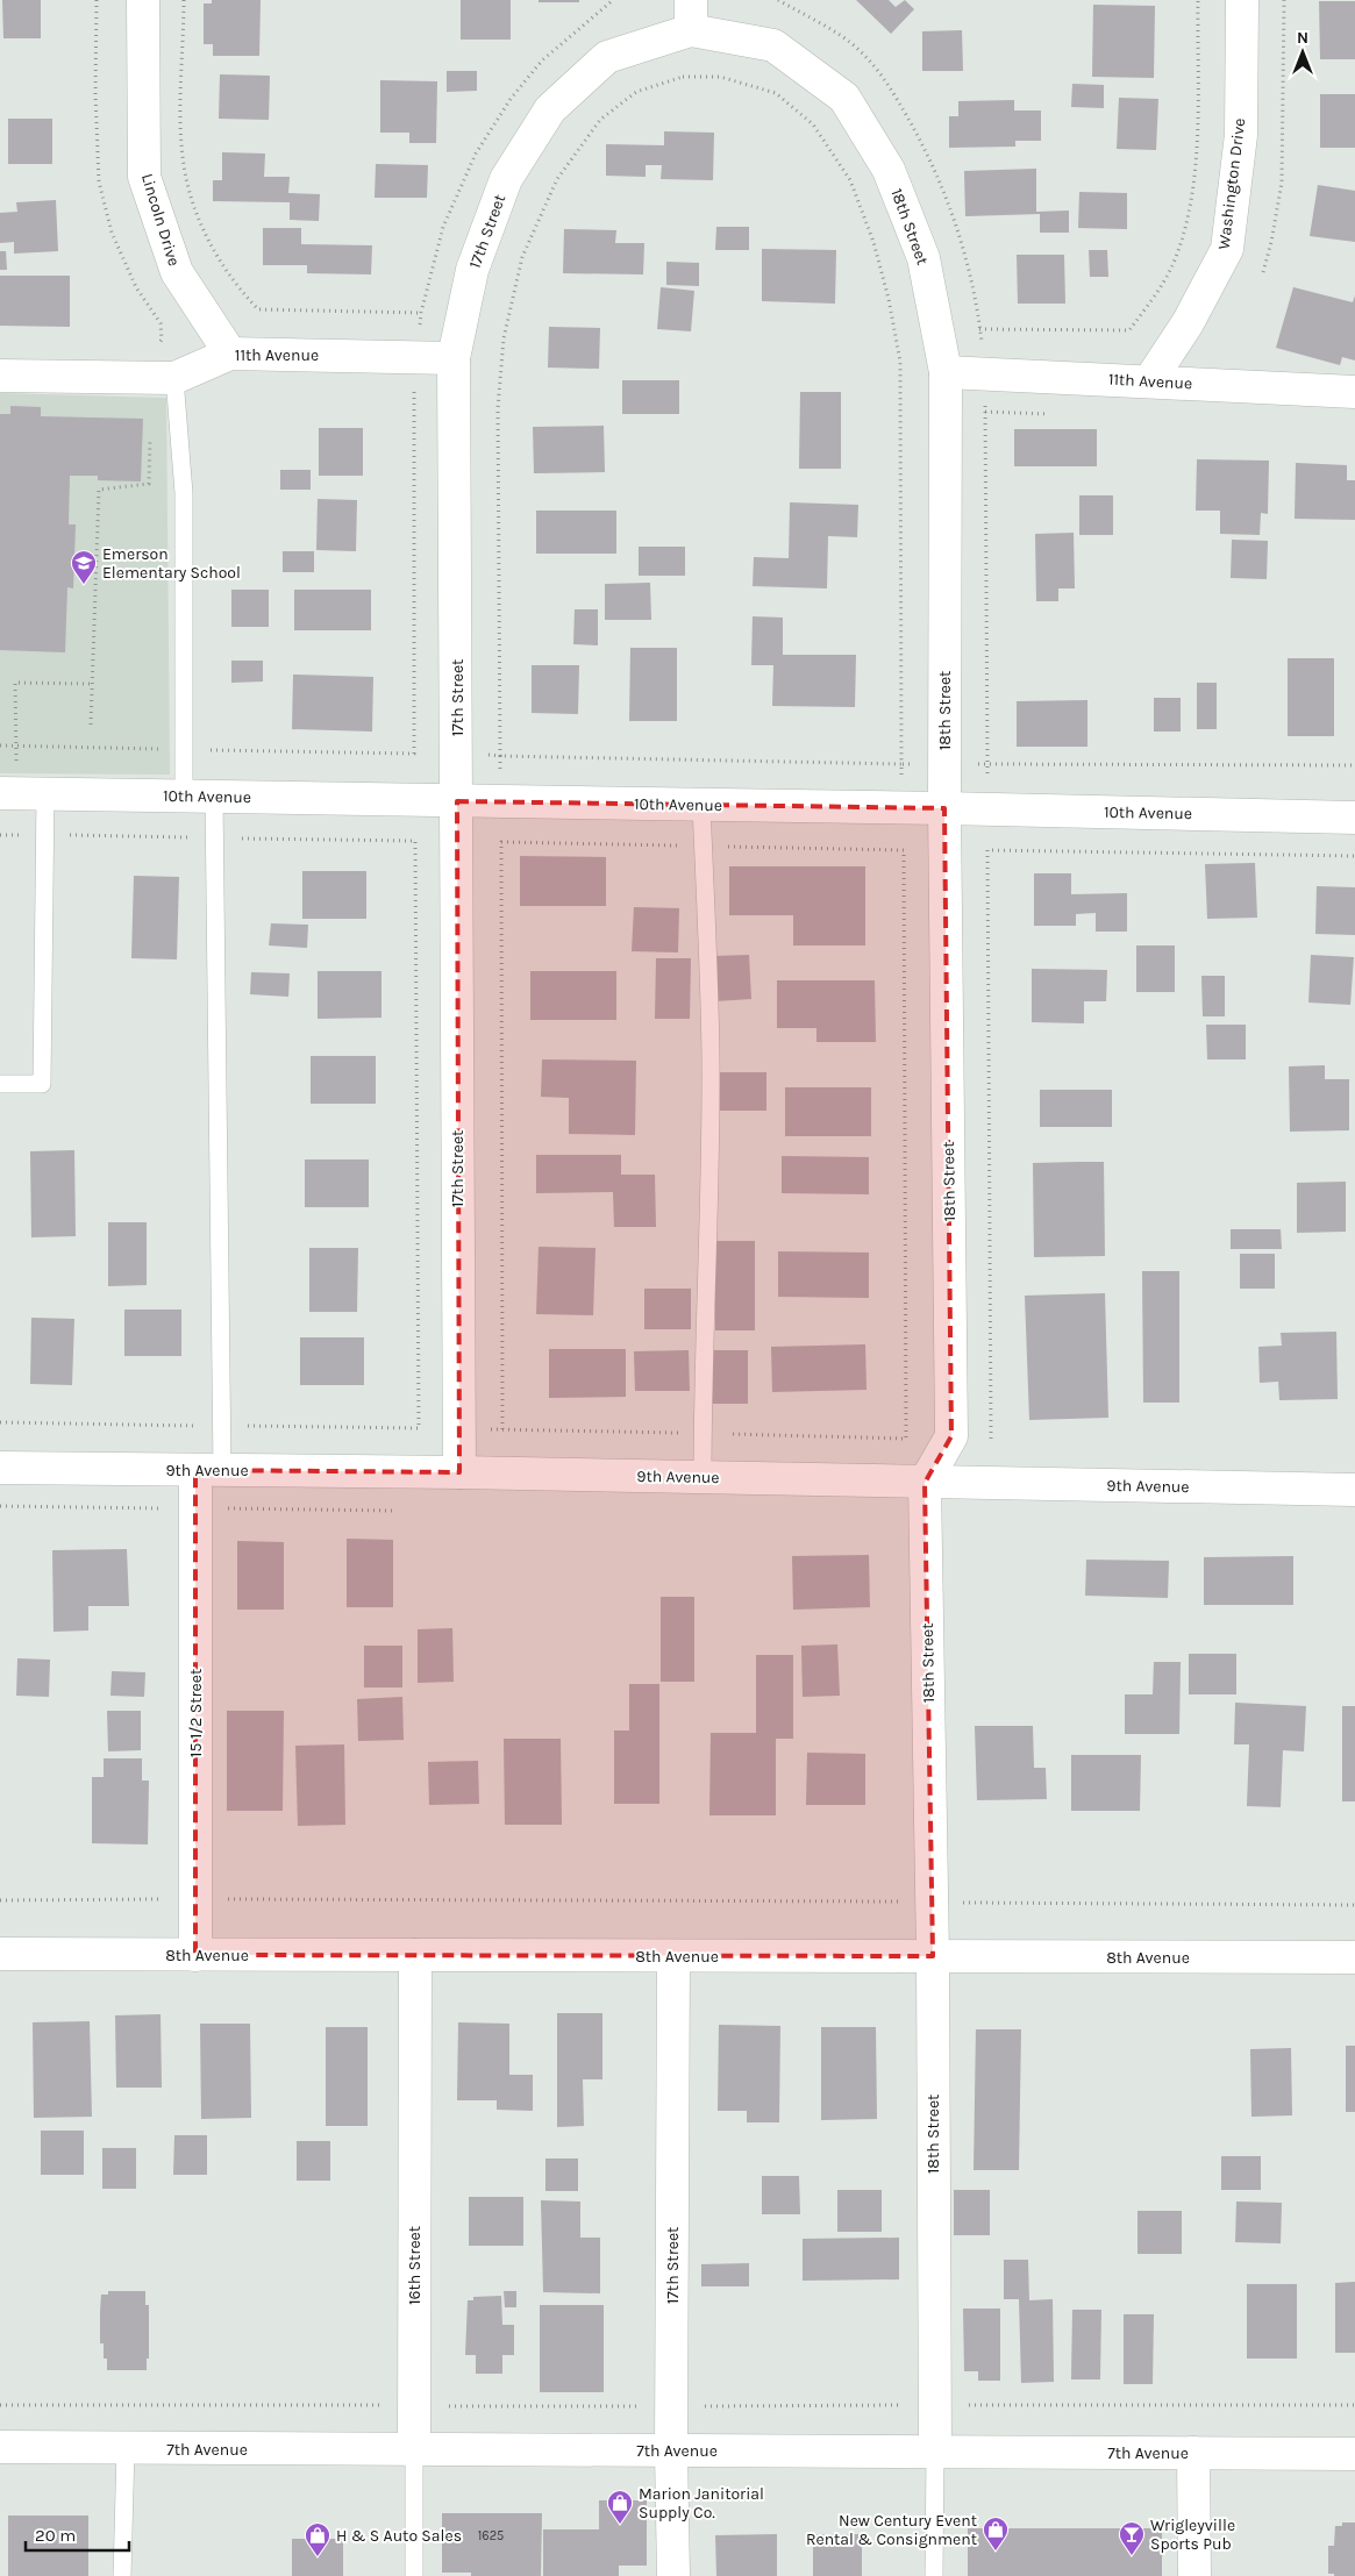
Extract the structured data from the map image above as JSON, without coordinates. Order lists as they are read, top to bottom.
{
  "streets": {
    "street": [
      "Washington Drive",
      "Lincoln Drive",
      "18th Street",
      "17th Street",
      "11th Avenue",
      "10th Avenue",
      "9th Avenue",
      "15 1/2 Street",
      "8th Avenue",
      "16th Street",
      "7th Avenue"
    ]
  },
  "crossings": [
    ["Washington Drive", "11th Avenue"],
    ["Lincoln Drive", "11th Avenue"],
    ["18th Street", "17th Street"],
    ["18th Street", "11th Avenue"],
    ["18th Street", "10th Avenue"],
    ["18th Street", "9th Avenue"],
    ["18th Street", "8th Avenue"],
    ["18th Street", "7th Avenue"],
    ["17th Street", "11th Avenue"],
    ["17th Street", "10th Avenue"],
    ["17th Street", "9th Avenue"],
    ["17th Street", "8th Avenue"],
    ["17th Street", "7th Avenue"],
    ["9th Avenue", "15 1/2 Street"],
    ["15 1/2 Street", "8th Avenue"],
    ["8th Avenue", "16th Street"],
    ["16th Street", "7th Avenue"]
  ],
  "places": {
    "school or university": ["Emerson Elementary School"],
    "shop": ["Marion Janitorial Supply Co.", "New Century Event Rental & Consignment", "H & S Auto Sales"],
    "bar": ["Wrigleyville Sports Pub"]
  },
  "house_numbers": ["1625"],
  "scale_bar": "20 m",
  "north": "top"
}
